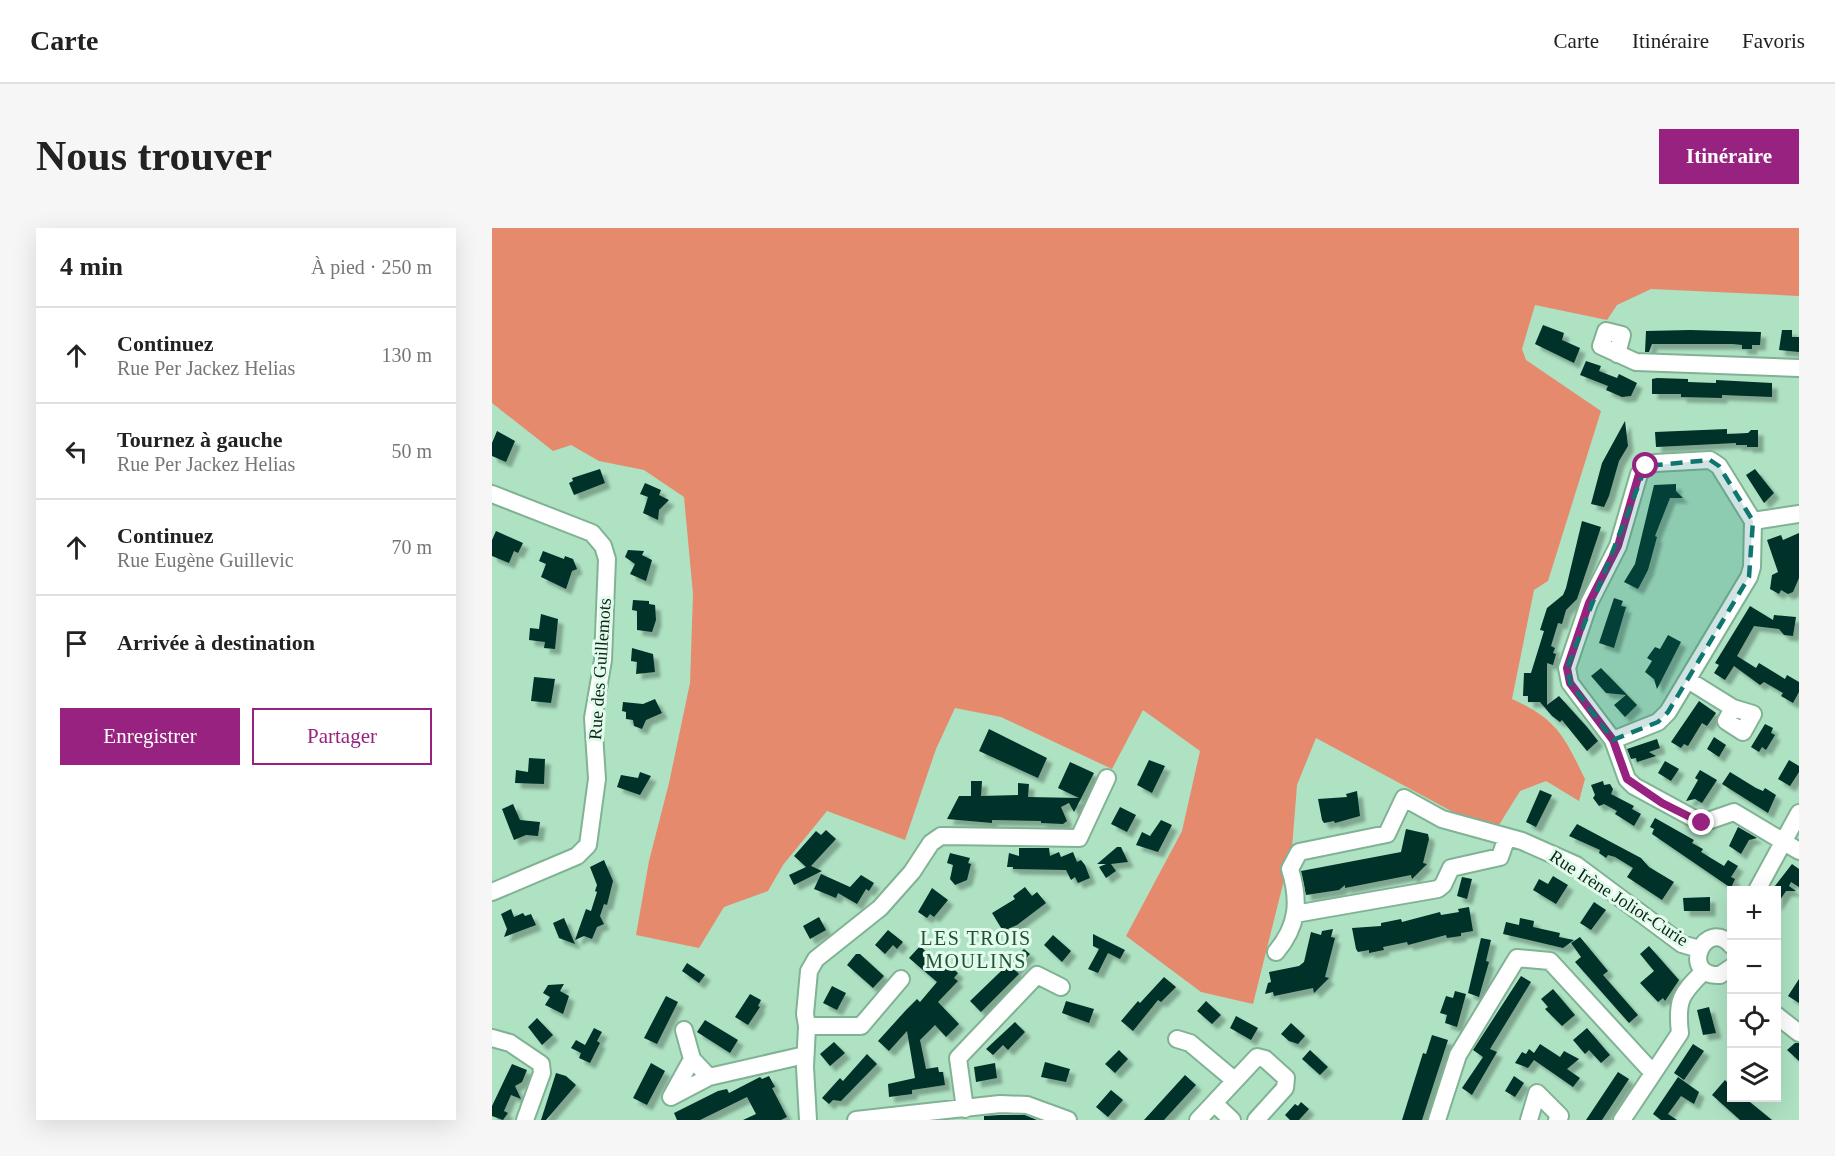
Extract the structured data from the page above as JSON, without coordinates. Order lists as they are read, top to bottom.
{
  "streets": {
    "street": ["Rue des Guillemots", "Rue Irène Joliot-Curie"]
  },
  "districts": ["LES TROIS MOULINS"],
  "page": {
    "header": "Carte",
    "nav": ["Carte", "Itinéraire", "Favoris"],
    "buttons": [
      "Itinéraire",
      ["Enregistrer", "Partager"]
    ],
    "title": "Nous trouver",
    "heading": ["4 min", "À pied · 250 m"],
    "list": [
      ["Continuez", "Rue Per Jackez Helias", "130 m"],
      ["Tournez à gauche", "Rue Per Jackez Helias", "50 m"],
      ["Continuez", "Rue Eugène Guillevic", "70 m"],
      "Arrivée à destination"
    ],
    "map_buttons": ["+", "−"]
  }
}
